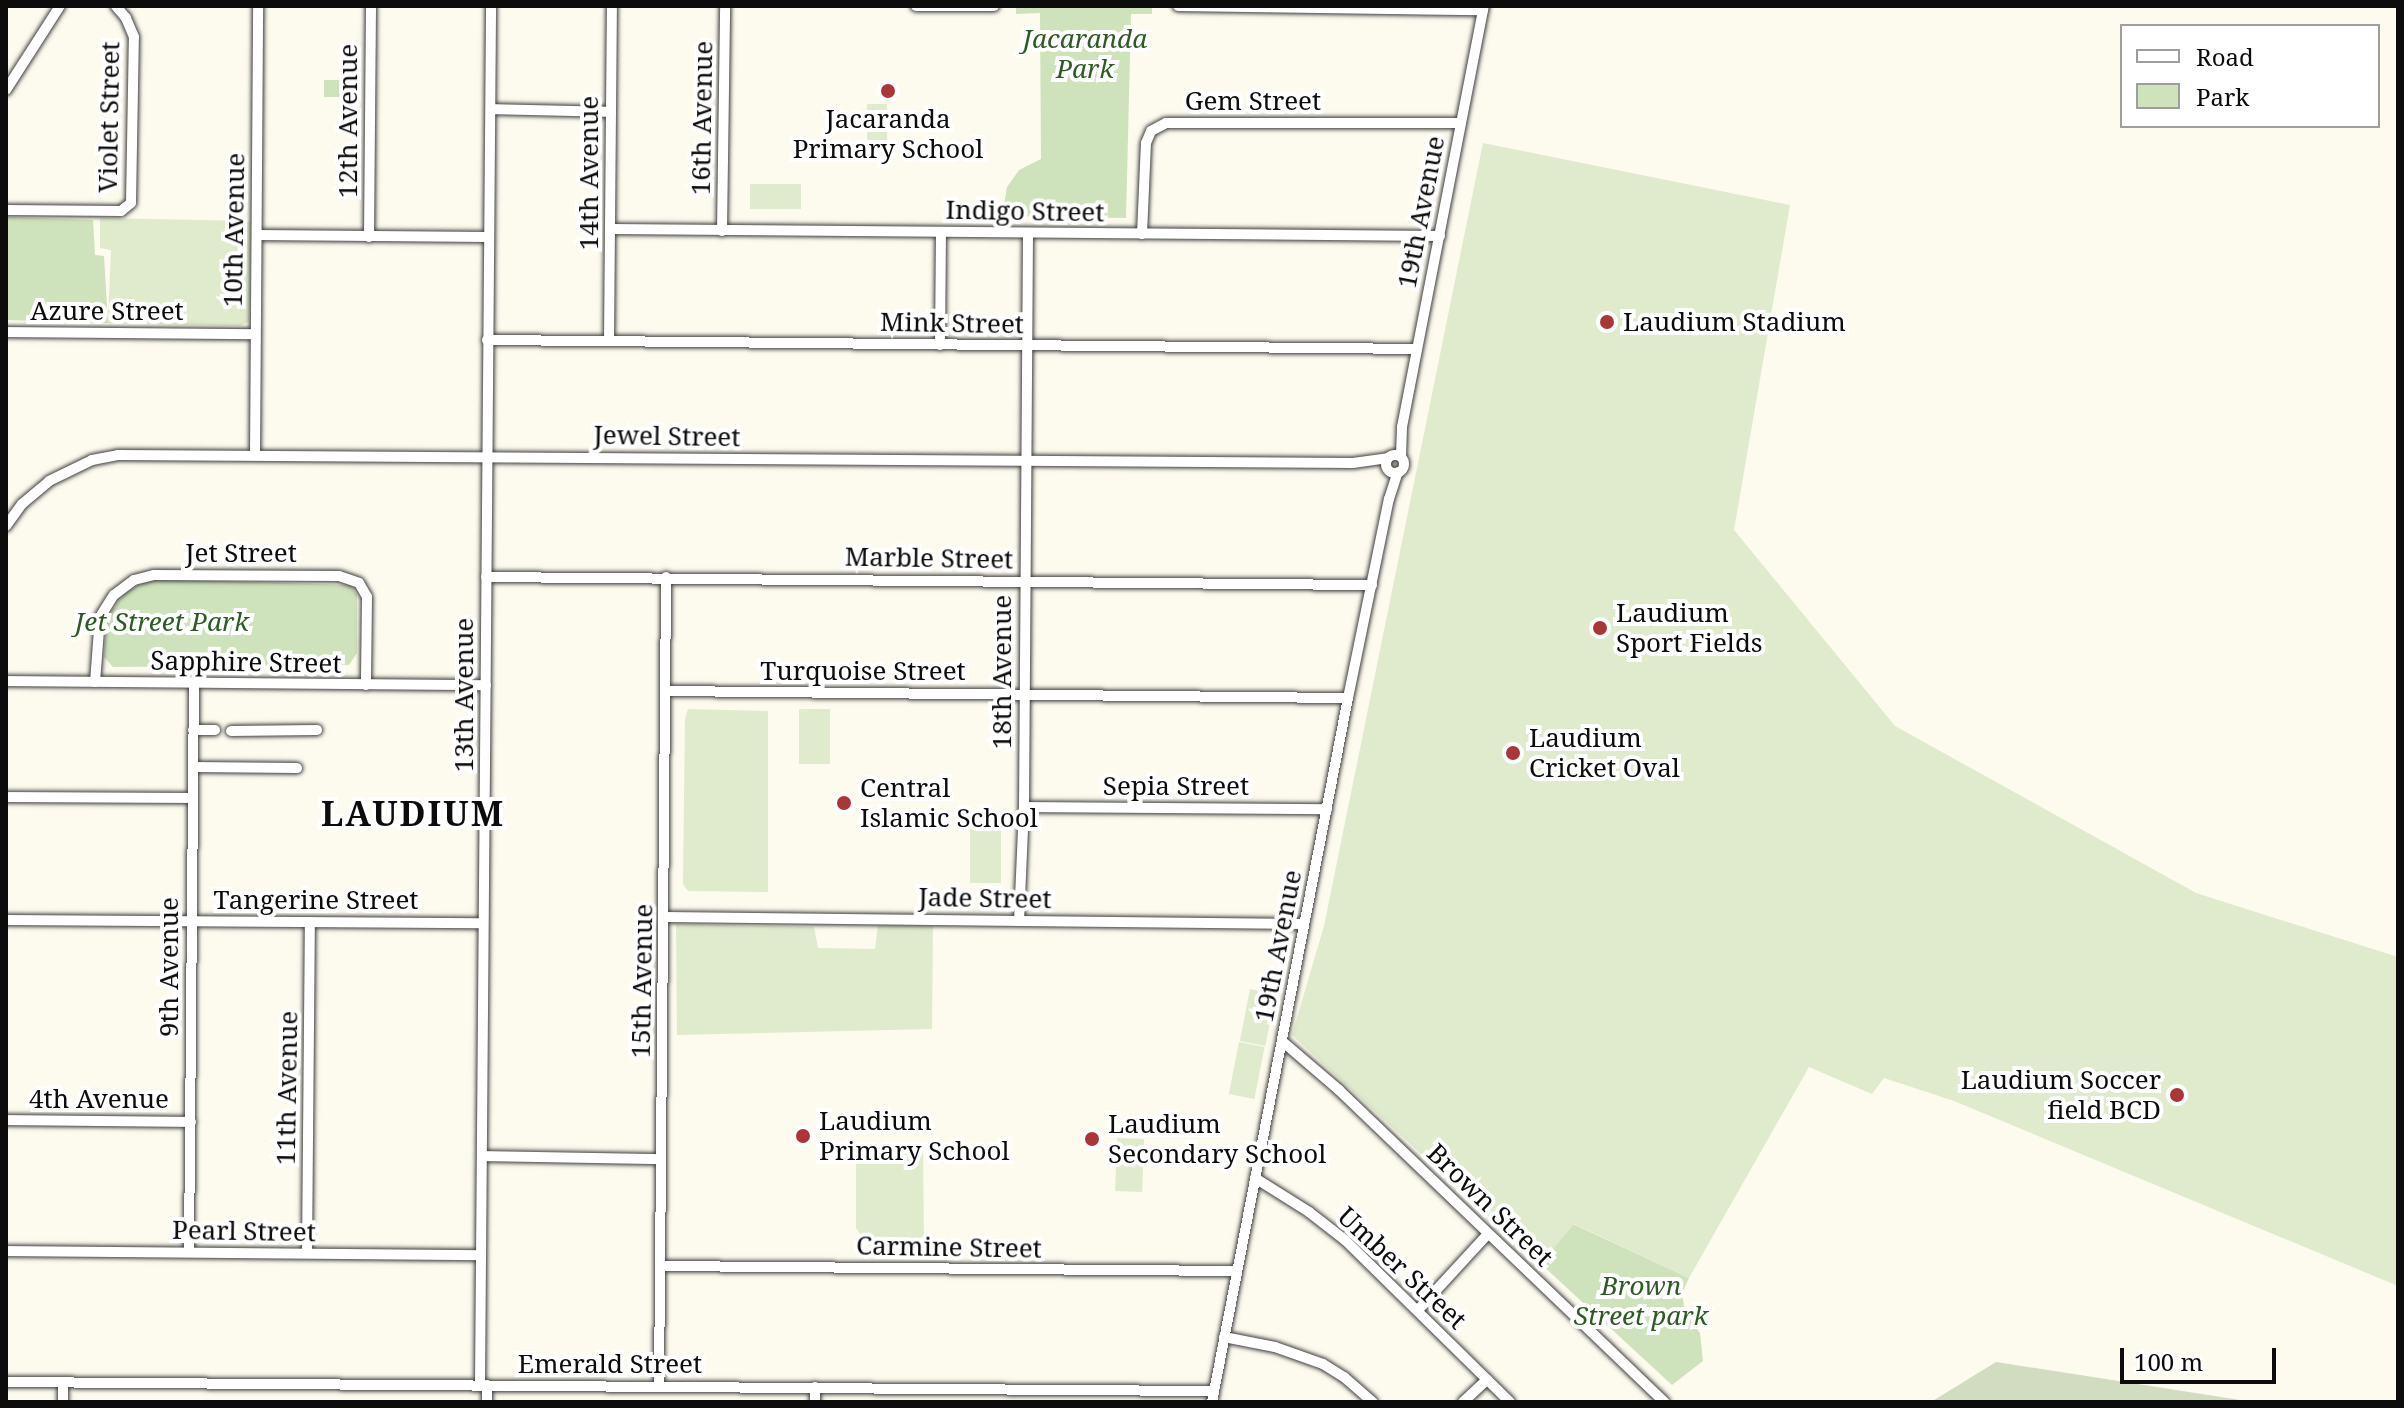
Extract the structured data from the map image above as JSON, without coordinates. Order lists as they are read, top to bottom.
{
  "streets": {
    "street": [
      "Gem Street",
      "Violet Street",
      "16th Avenue",
      "12th Avenue",
      "14th Avenue",
      "Indigo Street",
      "19th Avenue",
      "10th Avenue",
      "Azure Street",
      "Mink Street",
      "Jewel Street",
      "Jet Street",
      "Marble Street",
      "Sapphire Street",
      "Turquoise Street",
      "18th Avenue",
      "13th Avenue",
      "Sepia Street",
      "Jade Street",
      "Tangerine Street",
      "9th Avenue",
      "15th Avenue",
      "11th Avenue",
      "4th Avenue",
      "Brown Street",
      "Pearl Street",
      "Carmine Street",
      "Umber Street",
      "Emerald Street"
    ]
  },
  "crossings": [
    ["Gem Street", "Indigo Street"],
    ["Gem Street", "19th Avenue"],
    ["16th Avenue", "Indigo Street"],
    ["14th Avenue", "Indigo Street"],
    ["14th Avenue", "Mink Street"],
    ["Indigo Street", "19th Avenue"],
    ["Indigo Street", "18th Avenue"],
    ["19th Avenue", "Mink Street"],
    ["19th Avenue", "Jewel Street"],
    ["19th Avenue", "Marble Street"],
    ["19th Avenue", "Turquoise Street"],
    ["19th Avenue", "Sepia Street"],
    ["19th Avenue", "Jade Street"],
    ["19th Avenue", "Brown Street"],
    ["19th Avenue", "Carmine Street"],
    ["19th Avenue", "Umber Street"],
    ["19th Avenue", "Emerald Street"],
    ["10th Avenue", "Azure Street"],
    ["10th Avenue", "Jewel Street"],
    ["Mink Street", "18th Avenue"],
    ["Mink Street", "13th Avenue"],
    ["Jewel Street", "18th Avenue"],
    ["Jewel Street", "13th Avenue"],
    ["Jet Street", "Sapphire Street"],
    ["Marble Street", "18th Avenue"],
    ["Marble Street", "13th Avenue"],
    ["Marble Street", "15th Avenue"],
    ["Sapphire Street", "13th Avenue"],
    ["Sapphire Street", "9th Avenue"],
    ["Turquoise Street", "18th Avenue"],
    ["Turquoise Street", "15th Avenue"],
    ["18th Avenue", "Sepia Street"],
    ["18th Avenue", "Jade Street"],
    ["13th Avenue", "Tangerine Street"],
    ["13th Avenue", "Pearl Street"],
    ["13th Avenue", "Emerald Street"],
    ["Jade Street", "15th Avenue"],
    ["Tangerine Street", "9th Avenue"],
    ["Tangerine Street", "11th Avenue"],
    ["9th Avenue", "4th Avenue"],
    ["9th Avenue", "Pearl Street"],
    ["15th Avenue", "Carmine Street"],
    ["15th Avenue", "Emerald Street"],
    ["11th Avenue", "Pearl Street"]
  ],
  "districts": ["LAUDIUM"],
  "parks": ["Jacaranda Park", "Jet Street Park", "Brown Street park"],
  "places": [
    "Jacaranda Primary School",
    "Laudium Stadium",
    "Laudium Sport Fields",
    "Laudium Cricket Oval",
    "Central Islamic School",
    "Laudium Soccer field BCD",
    "Laudium Primary School",
    "Laudium Secondary School"
  ],
  "legend": ["Road", "Park"],
  "scale_bar": "100 m"
}
